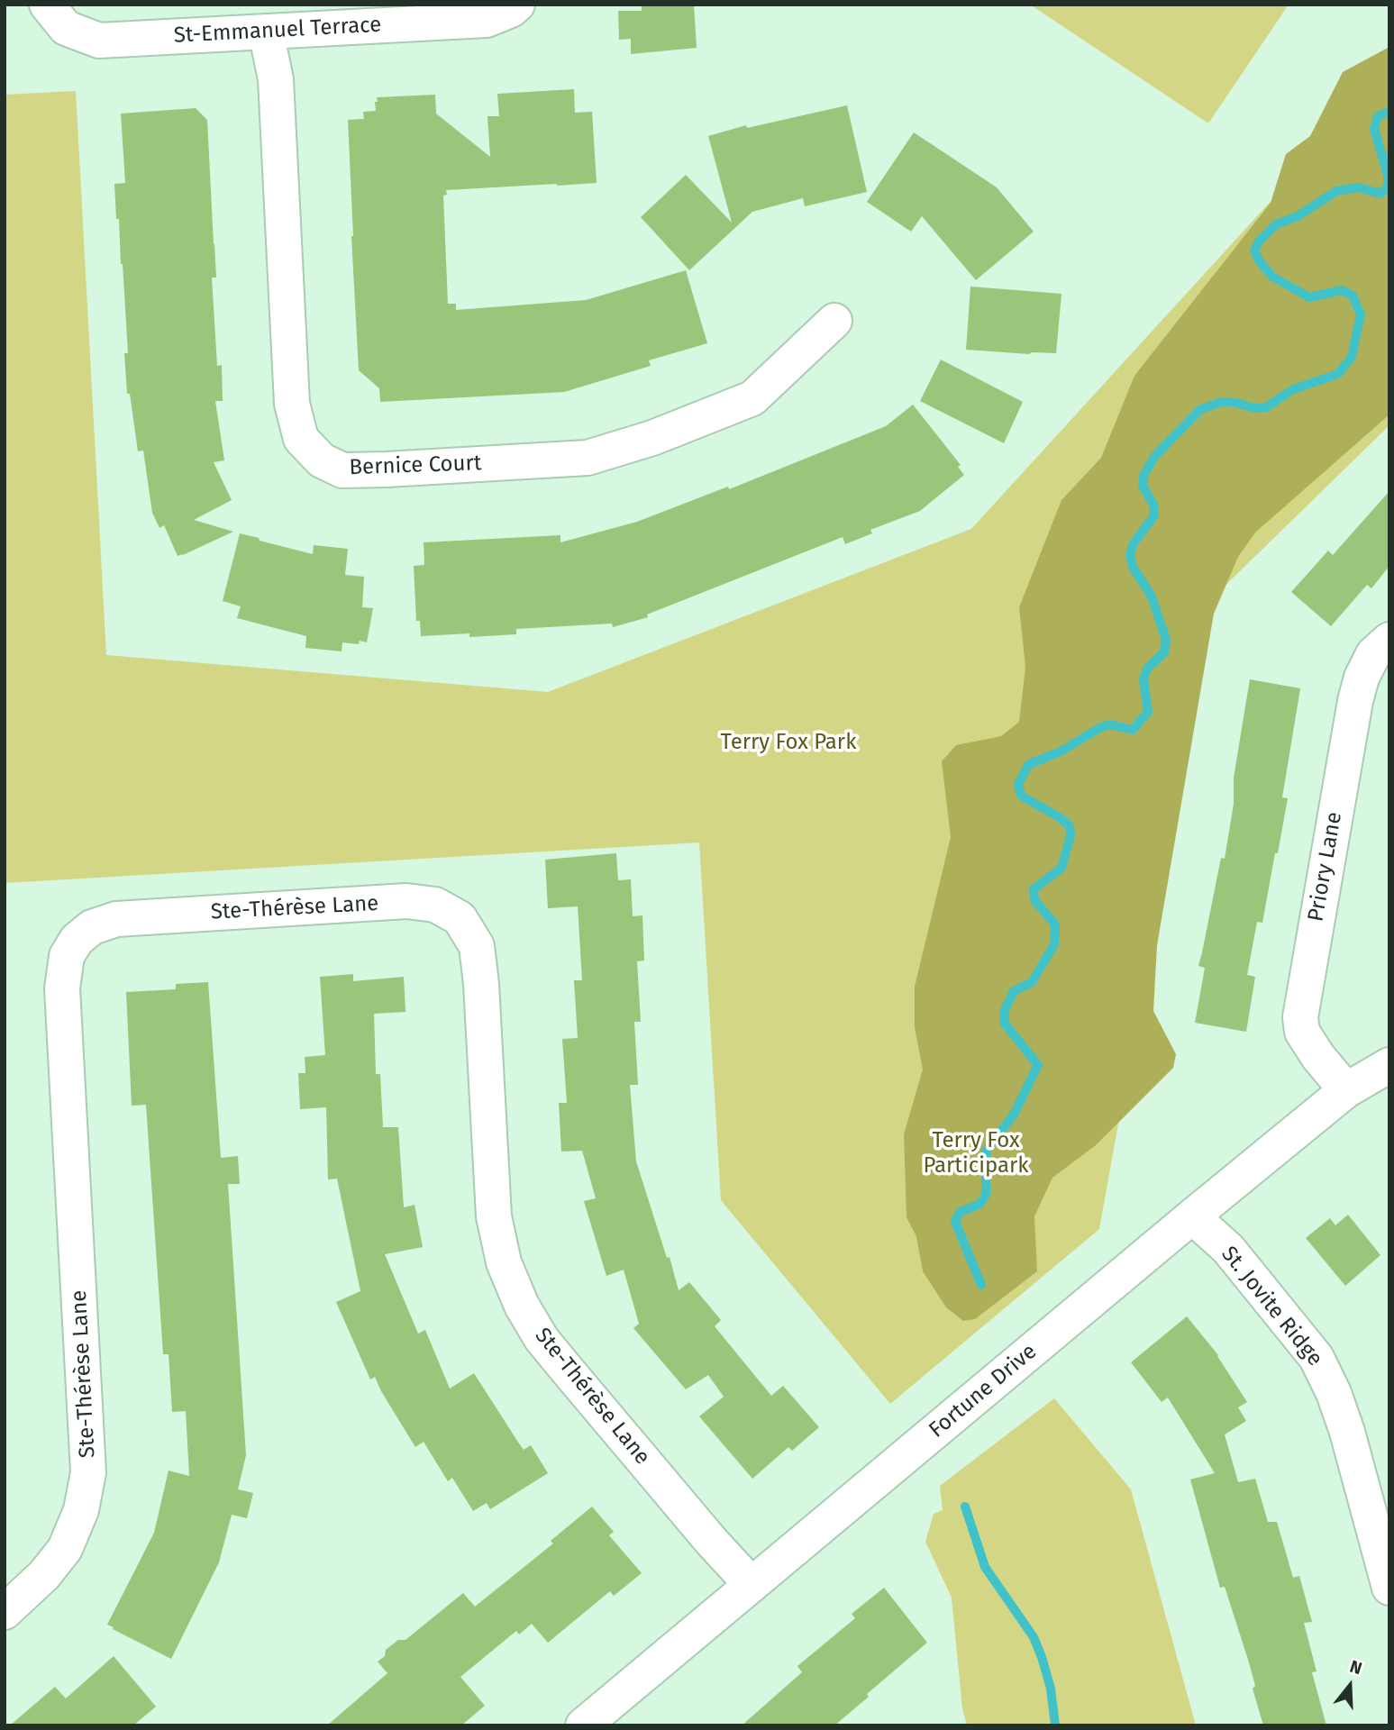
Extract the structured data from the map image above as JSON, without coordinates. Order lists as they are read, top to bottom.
{
  "streets": {
    "street": [
      "St-Emmanuel Terrace",
      "Bernice Court",
      "Priory Lane",
      "Ste-Thérèse Lane",
      "St. Jovite Ridge",
      "Fortune Drive"
    ]
  },
  "crossings": [
    ["St-Emmanuel Terrace", "Bernice Court"],
    ["Priory Lane", "Fortune Drive"],
    ["Ste-Thérèse Lane", "Fortune Drive"],
    ["St. Jovite Ridge", "Fortune Drive"]
  ],
  "parks": ["Terry Fox Park", "Terry Fox Participark"],
  "north": "top"
}
